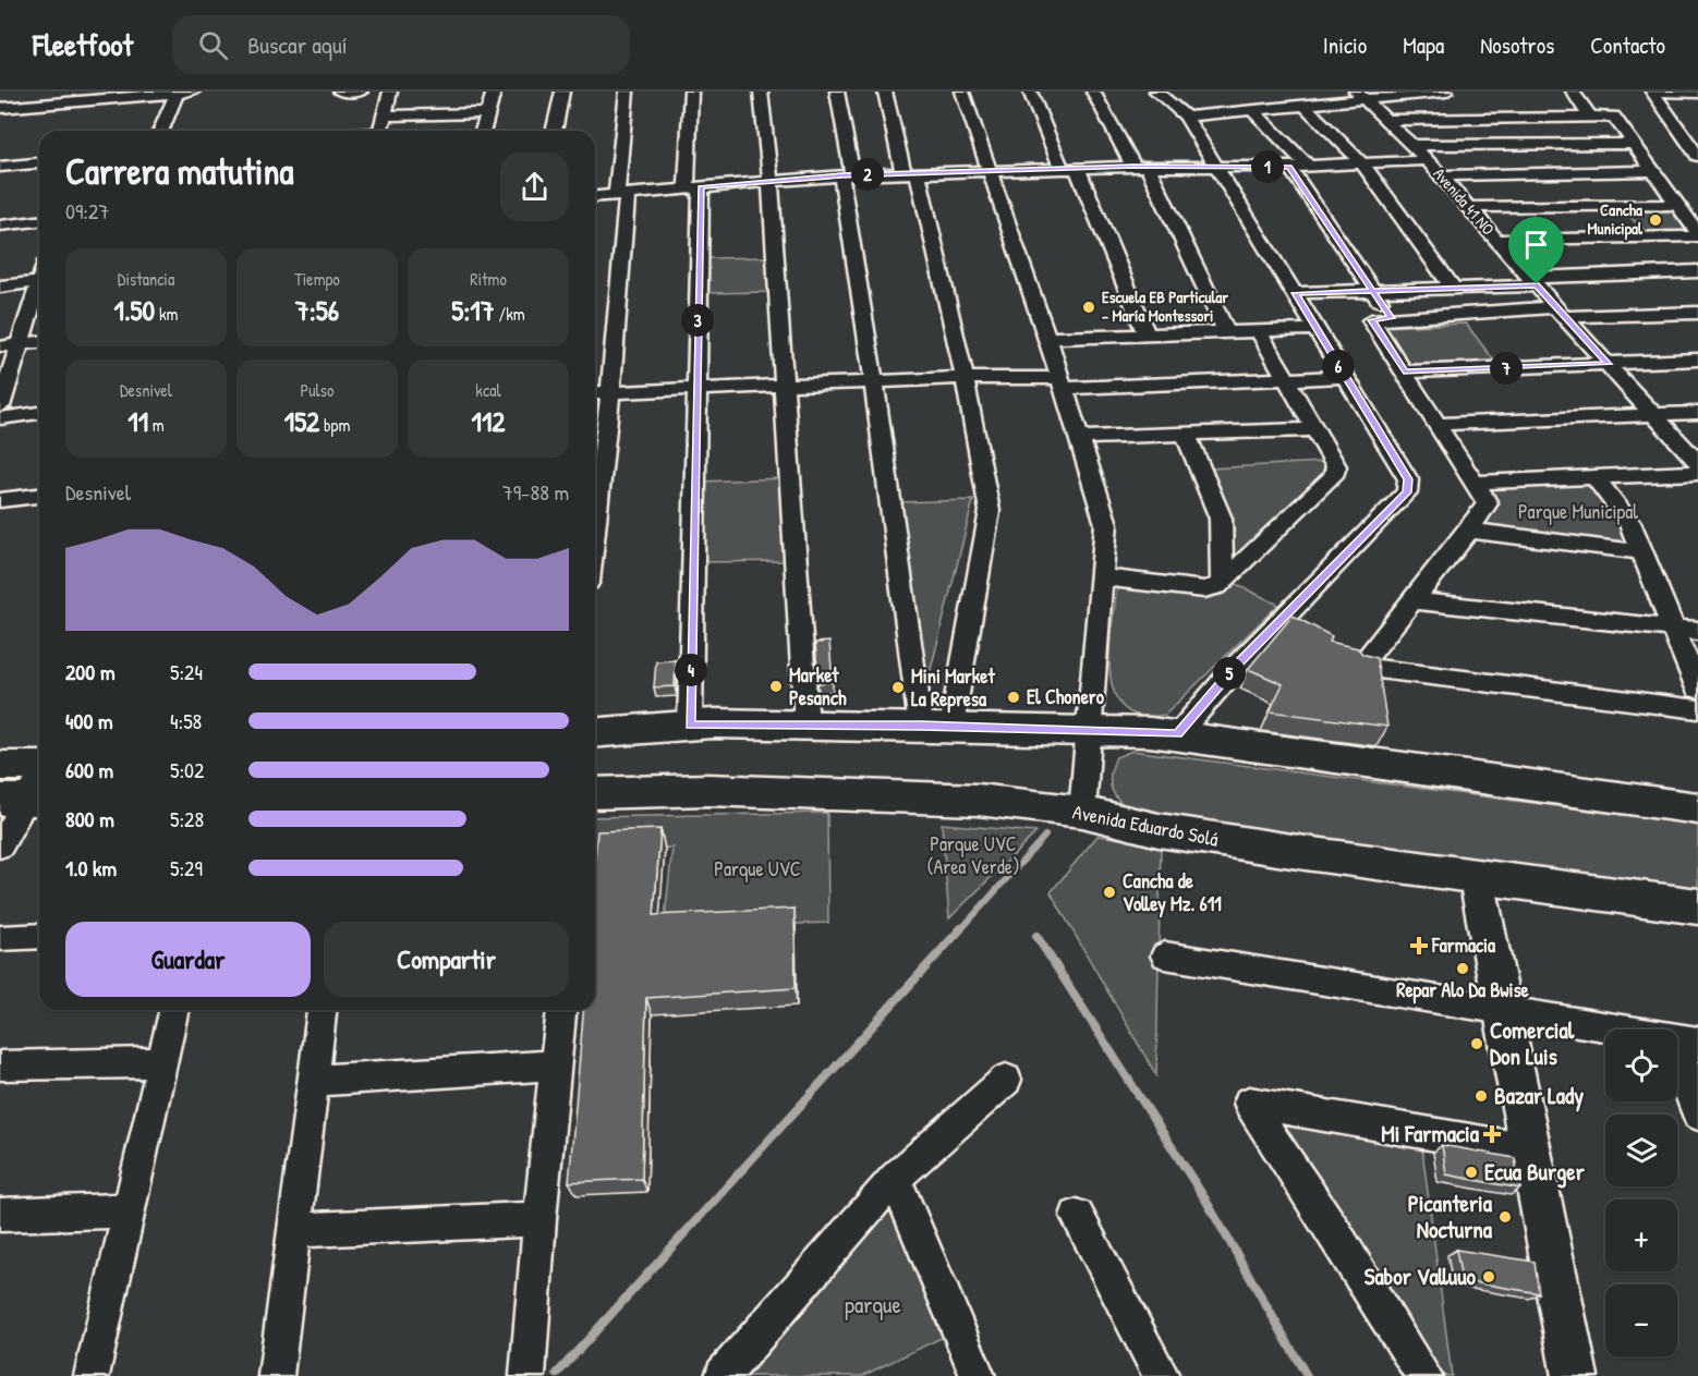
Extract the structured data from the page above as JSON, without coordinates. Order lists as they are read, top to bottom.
{
  "streets": {
    "main road": ["Avenida Eduardo Solá"],
    "street": ["Avenida 41 NO"]
  },
  "parks": [
    "Parque Municipal",
    "Parque UVC (Area Verde)",
    "Parque UVC",
    "parque"
  ],
  "places": {
    "other": [
      "Cancha Municipal",
      "Escuela EB Particular - María Montessori",
      "Market Pesanch",
      "Mini Market La Represa",
      "El Chonero",
      "Cancha de Volley Mz. 611",
      "Repar Alo Da Bwise",
      "Comercial Don Luis",
      "Bazar Lady",
      "Ecua Burger",
      "Picanteria Nocturna",
      "Sabor Valluuo"
    ],
    "health": ["Farmacia", "Mi Farmacia"]
  },
  "page": {
    "header": "Fleetfoot",
    "search": "Buscar aquí",
    "nav": [
      "Inicio",
      "Mapa",
      "Nosotros",
      "Contacto"
    ],
    "heading": ["Carrera matutina", "09:27"],
    "pins": [
      "1",
      "2",
      "3",
      "6",
      "7",
      "4",
      "5"
    ],
    "stats": [
      ["Distancia", "1.50 km"],
      ["Tiempo", "7:56"],
      ["Ritmo", "5:17 /km"],
      ["Desnivel", "11 m"],
      ["Pulso", "152 bpm"],
      ["kcal", "112"]
    ],
    "chart": ["Desnivel", "79–88 m"],
    "list": [
      {
        "name": "200 m",
        "note": "5:24"
      },
      {
        "name": "400 m",
        "note": "4:58"
      },
      {
        "name": "600 m",
        "note": "5:02"
      },
      {
        "name": "800 m",
        "note": "5:28"
      },
      {
        "name": "1.0 km",
        "note": "5:29"
      }
    ],
    "buttons": ["Guardar", "Compartir"],
    "map_buttons": ["+", "−"]
  }
}
